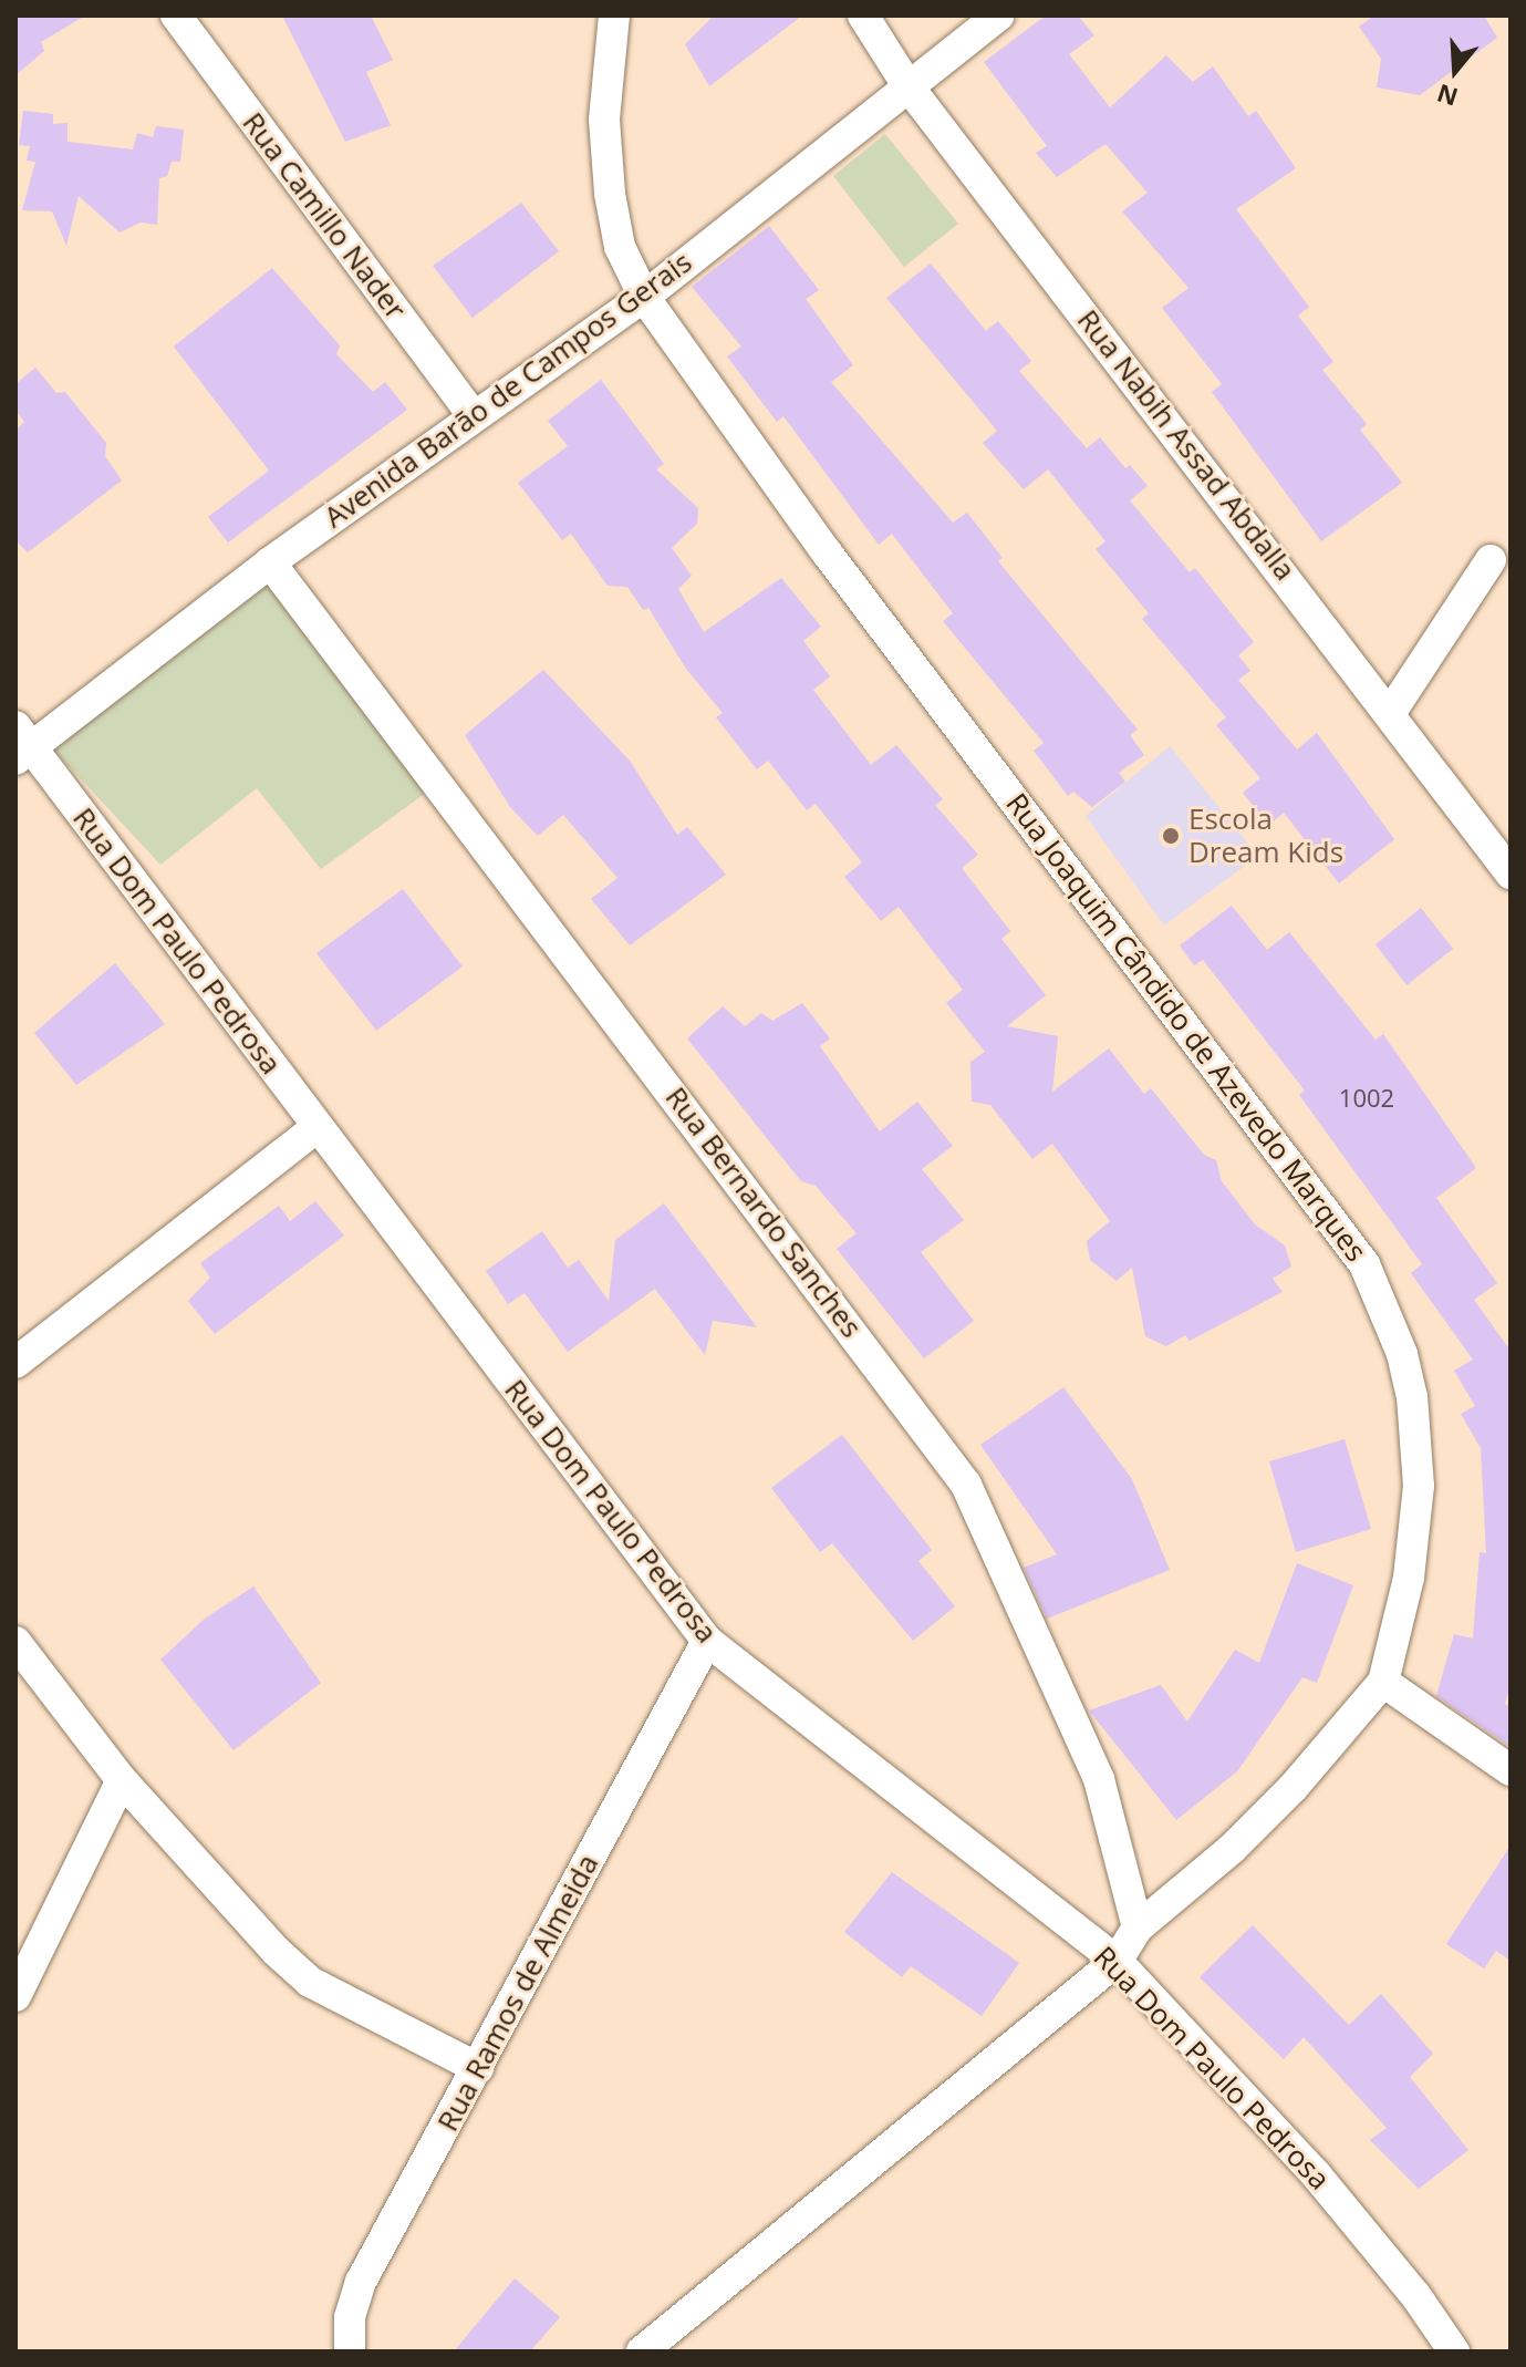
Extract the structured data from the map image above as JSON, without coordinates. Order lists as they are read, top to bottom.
{
  "streets": {
    "street": [
      "Rua Camillo Nader",
      "Avenida Barão de Campos Gerais",
      "Rua Nabih Assad Abdalla",
      "Rua Dom Paulo Pedrosa",
      "Rua Joaquim Cândido de Azevedo Marques",
      "Rua Bernardo Sanches",
      "Rua Ramos de Almeida"
    ]
  },
  "crossings": [
    ["Rua Camillo Nader", "Avenida Barão de Campos Gerais"],
    ["Avenida Barão de Campos Gerais", "Rua Nabih Assad Abdalla"],
    ["Avenida Barão de Campos Gerais", "Rua Dom Paulo Pedrosa"],
    ["Avenida Barão de Campos Gerais", "Rua Joaquim Cândido de Azevedo Marques"],
    ["Avenida Barão de Campos Gerais", "Rua Bernardo Sanches"],
    ["Rua Dom Paulo Pedrosa", "Rua Joaquim Cândido de Azevedo Marques"],
    ["Rua Dom Paulo Pedrosa", "Rua Ramos de Almeida"],
    ["Rua Joaquim Cândido de Azevedo Marques", "Rua Bernardo Sanches"]
  ],
  "places": ["Escola Dream Kids"],
  "house_numbers": ["1002"],
  "north": "bottom"
}
